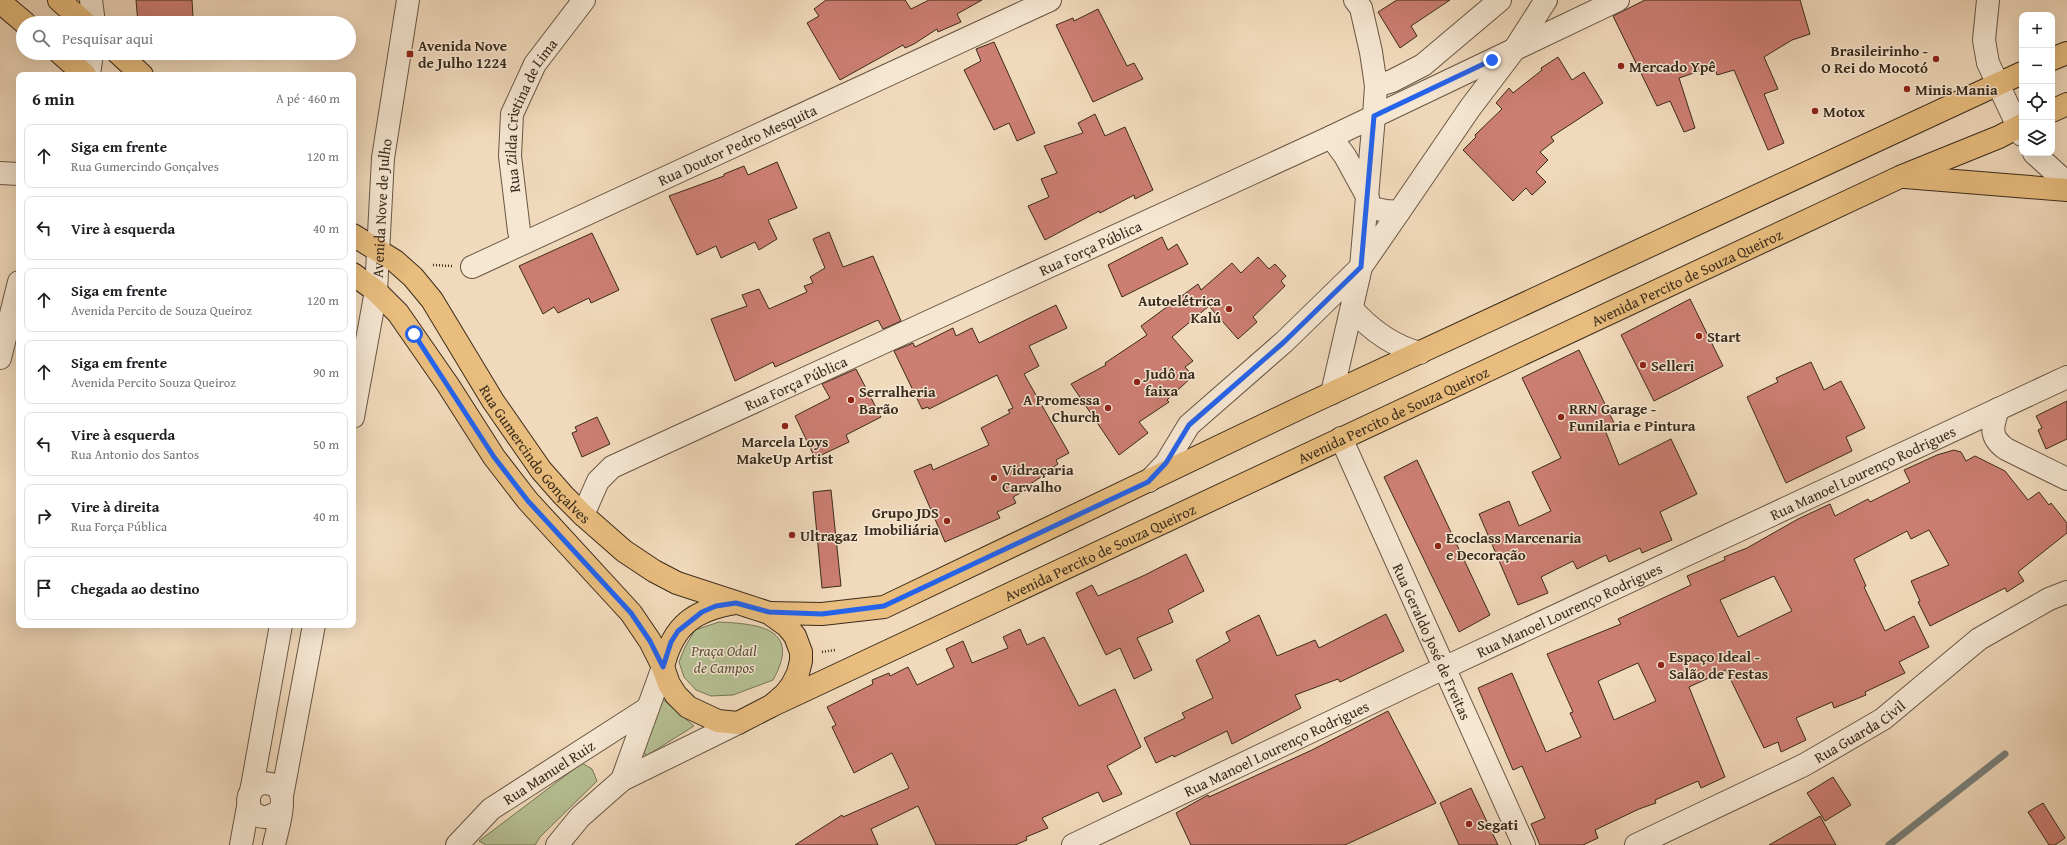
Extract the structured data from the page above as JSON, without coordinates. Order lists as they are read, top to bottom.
{
  "streets": {
    "main road": ["Avenida Percito de Souza Queiroz", "Rua Gumercindo Gonçalves"],
    "street": [
      "Rua Zilda Cristina de Lima",
      "Rua Doutor Pedro Mesquita",
      "Avenida Nove de Julho",
      "Rua Força Pública",
      "Rua Manoel Lourenço Rodrigues",
      "Rua Geraldo José de Freitas",
      "Rua Guarda Civil",
      "Rua Manuel Ruiz"
    ]
  },
  "crossings": [
    ["Rua Zilda Cristina de Lima", "Rua Doutor Pedro Mesquita"],
    ["Avenida Nove de Julho", "Rua Gumercindo Gonçalves"],
    ["Rua Força Pública", "Rua Gumercindo Gonçalves"],
    ["Avenida Percito de Souza Queiroz", "Rua Gumercindo Gonçalves"],
    ["Avenida Percito de Souza Queiroz", "Rua Geraldo José de Freitas"],
    ["Rua Manoel Lourenço Rodrigues", "Rua Geraldo José de Freitas"]
  ],
  "parks": ["Praça Odail de Campos"],
  "places": {
    "transit": ["Avenida Nove de Julho 1224"],
    "other": [
      "Brasileirinho - O Rei do Mocotó",
      "Mercado Ypê",
      "Minis Mania",
      "Motox",
      "Autoelétrica Kalú",
      "Start",
      "Selleri",
      "Judô na faixa",
      "Serralheria Barão",
      "A Promessa Church",
      "RRN Garage - Funilaria e Pintura",
      "Marcela Loys MakeUp Artist",
      "Vidraçaria Carvalho",
      "Grupo JDS Imobiliária",
      "Ultragaz",
      "Ecoclass Marcenaria e Decoração",
      "Espaço Ideal - Salão de Festas",
      "Segati"
    ]
  },
  "page": {
    "map_buttons": ["+", "−"],
    "search": "Pesquisar aqui",
    "heading": ["6 min", "A pé · 460 m"],
    "list": [
      ["Siga em frente", "Rua Gumercindo Gonçalves", "120 m"],
      ["Vire à esquerda", "40 m"],
      ["Siga em frente", "Avenida Percito de Souza Queiroz", "120 m"],
      ["Siga em frente", "Avenida Percito Souza Queiroz", "90 m"],
      ["Vire à esquerda", "Rua Antonio dos Santos", "50 m"],
      ["Vire à direita", "Rua Força Pública", "40 m"],
      "Chegada ao destino"
    ]
  }
}
